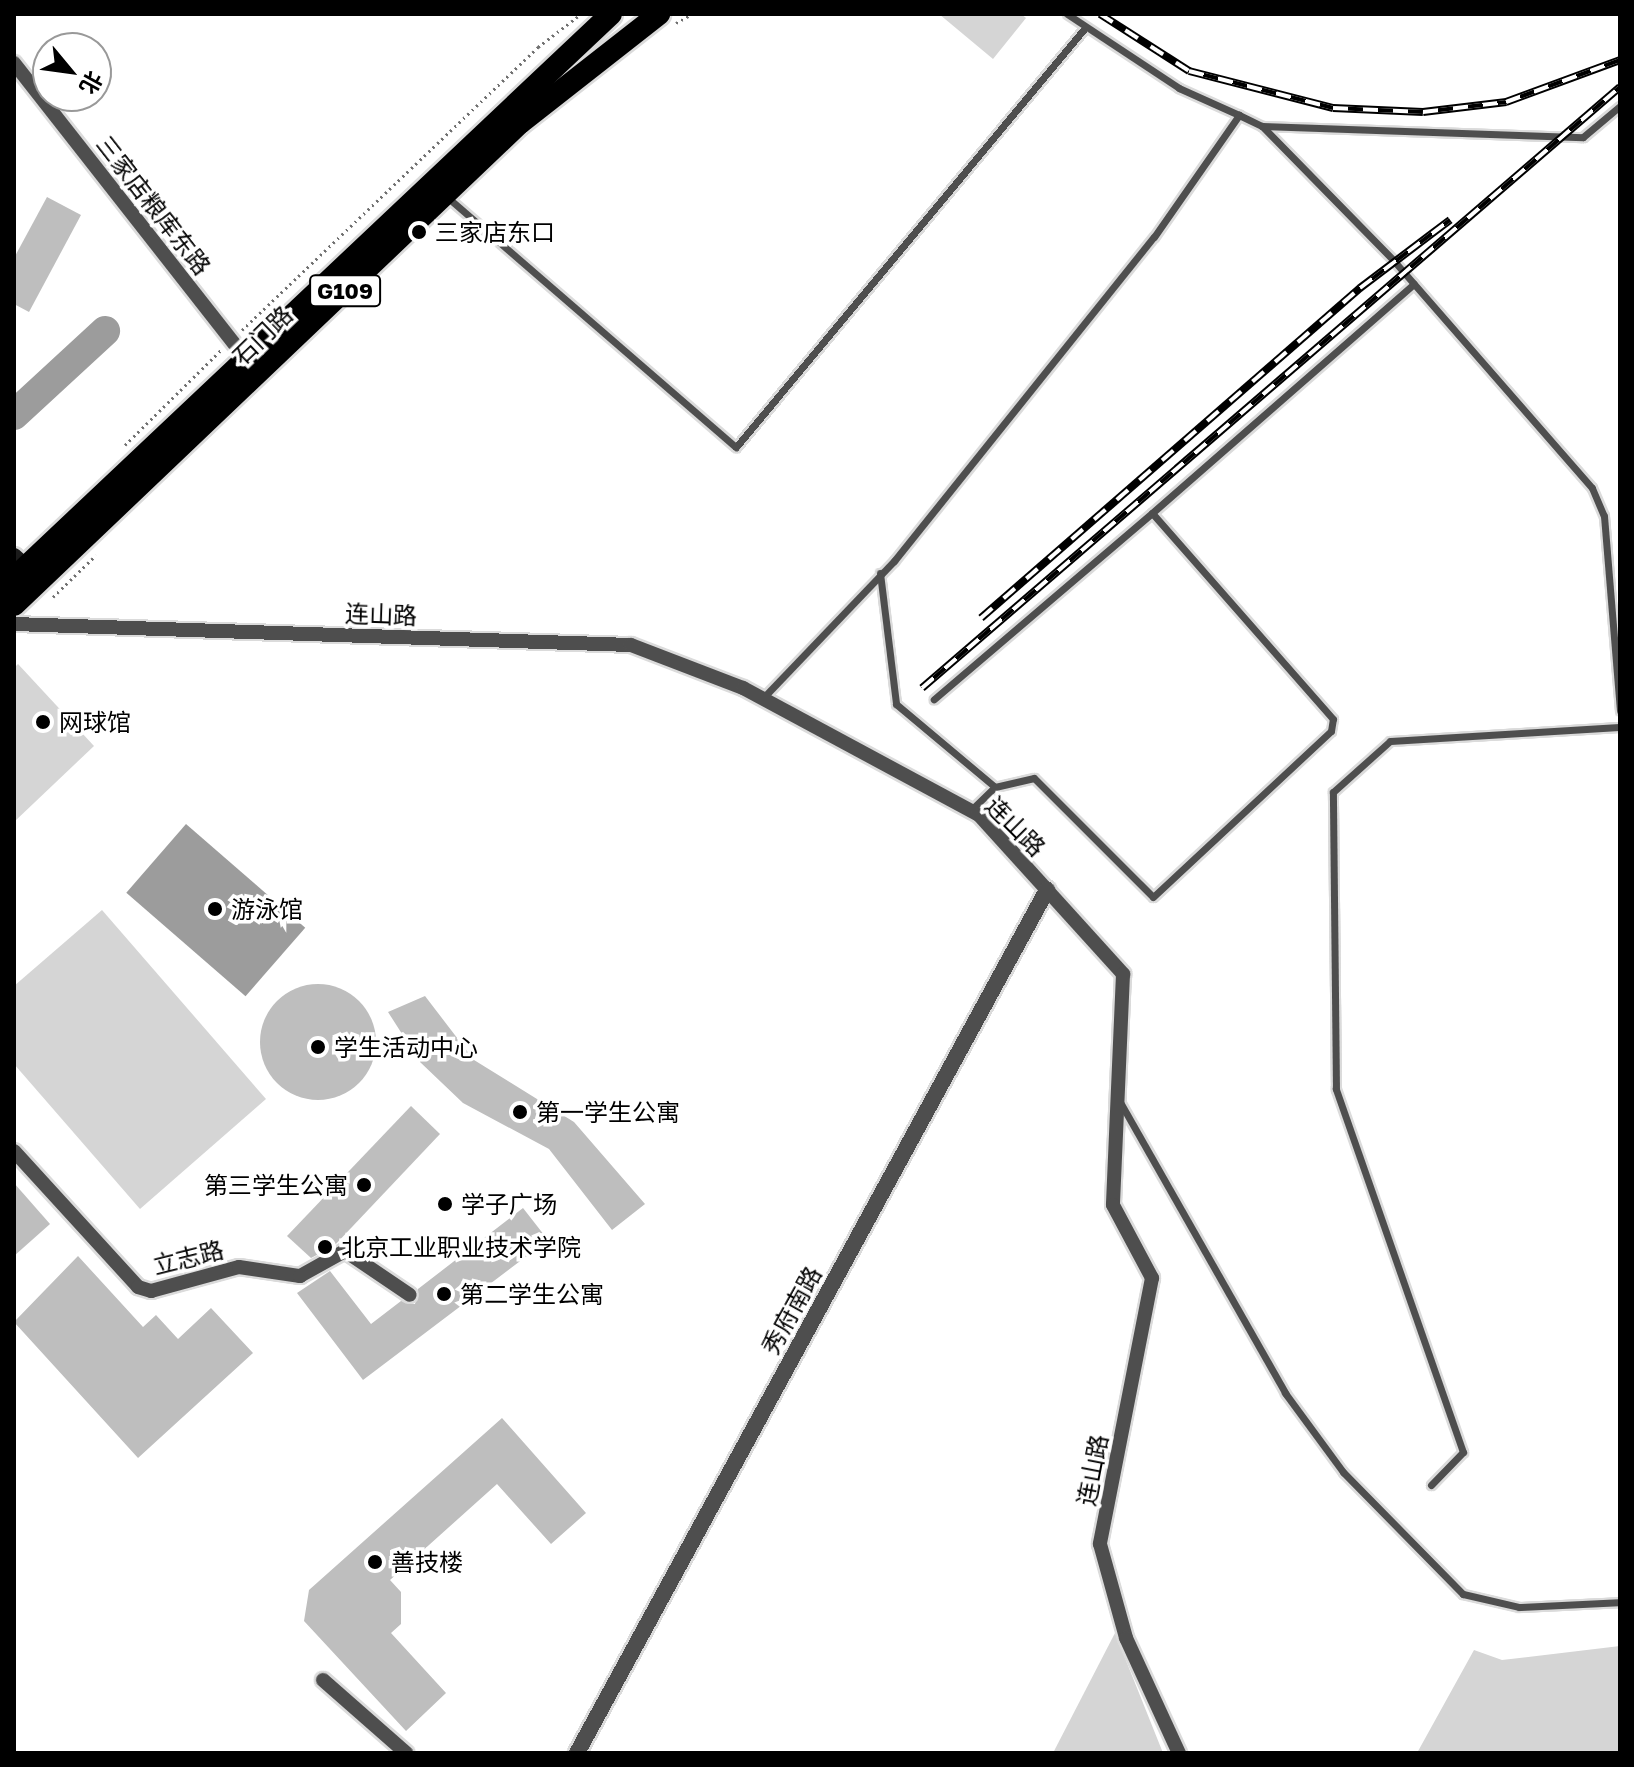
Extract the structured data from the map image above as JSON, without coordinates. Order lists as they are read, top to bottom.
{
  "streets": {
    "highway": ["G109", "石门路"],
    "street": [
      "三家店粮库东路",
      "连山路",
      "立志路",
      "秀府南路"
    ]
  },
  "crossings": [
    ["三家店粮库东路", "石门路"],
    ["连山路", "秀府南路"]
  ],
  "places": [
    "三家店东口",
    "网球馆",
    "游泳馆",
    "学生活动中心",
    "第一学生公寓",
    "第三学生公寓",
    "学子广场",
    "北京工业职业技术学院",
    "第二学生公寓",
    "善技楼"
  ],
  "north": "bottom right"
}
